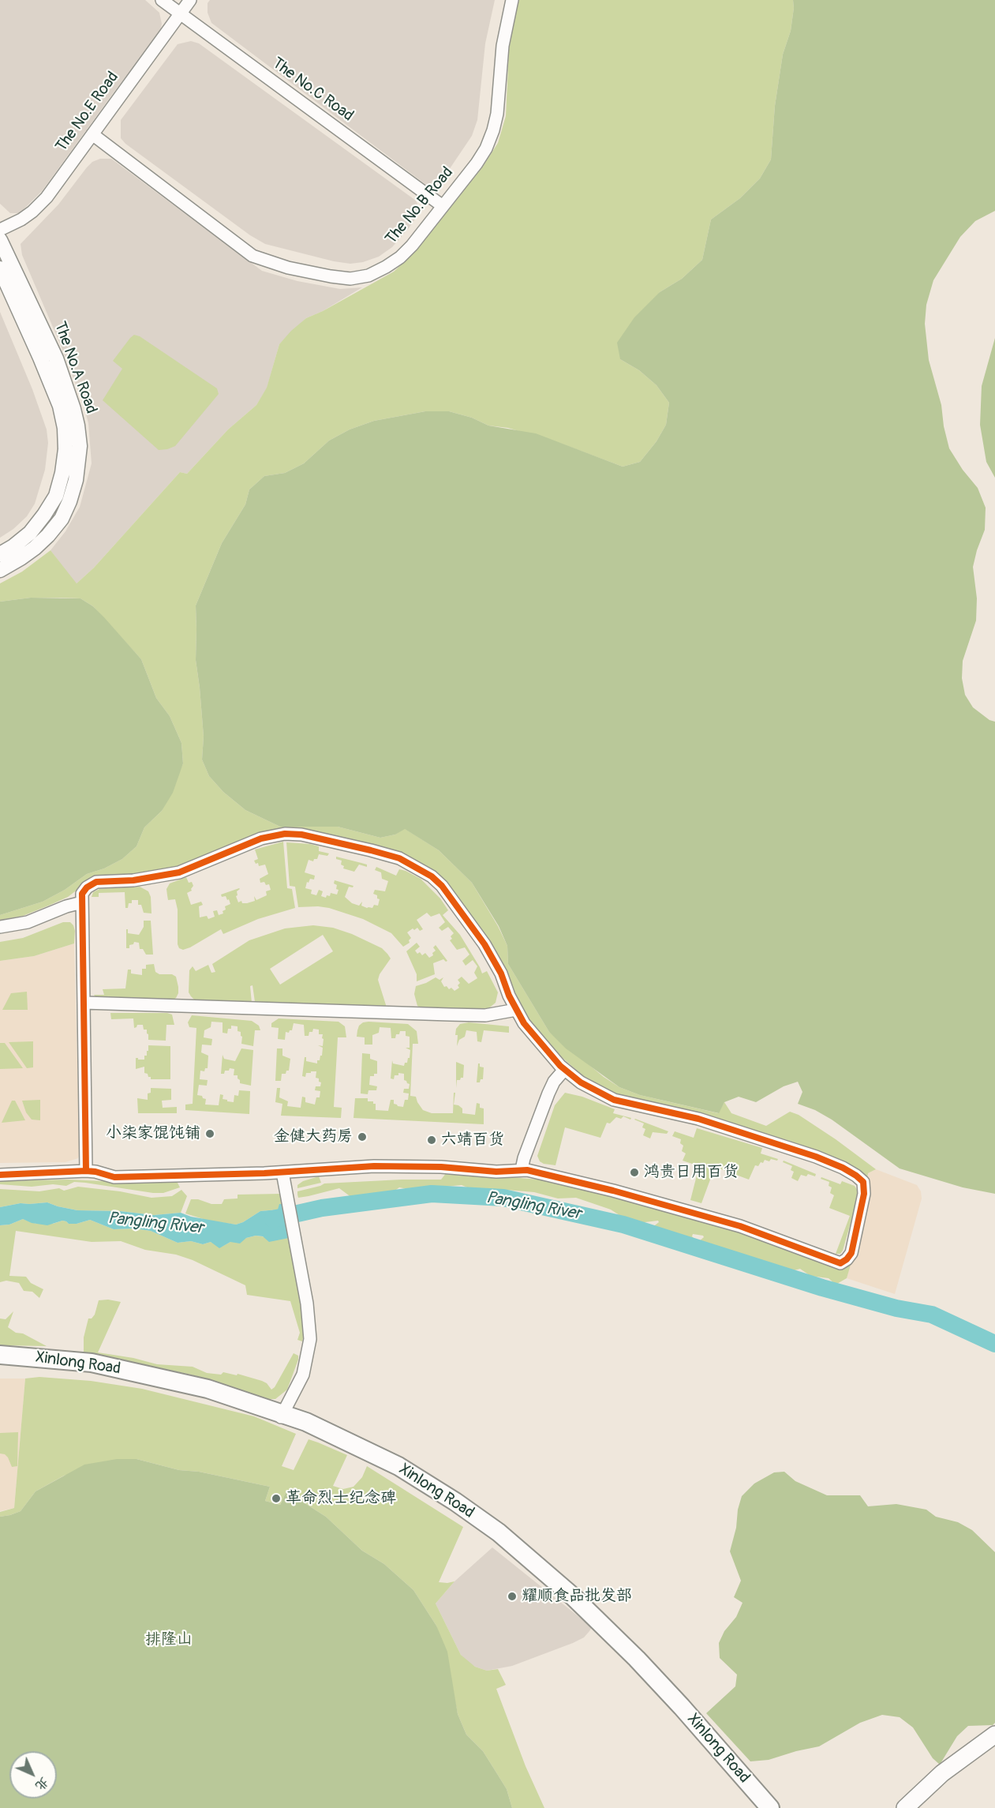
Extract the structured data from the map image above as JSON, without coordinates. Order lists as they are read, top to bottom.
{
  "streets": {
    "main road": ["Xinlong Road"],
    "street": [
      "The No.C Road",
      "The No.E Road",
      "The No.B Road",
      "The No.A Road"
    ]
  },
  "crossings": [
    ["The No.C Road", "The No.E Road"],
    ["The No.C Road", "The No.B Road"],
    ["The No.E Road", "The No.B Road"]
  ],
  "water": ["Pangling River"],
  "parks": ["排隆山"],
  "places": [
    "小柒家馄饨铺",
    "金健大药房",
    "六靖百货",
    "鸿贵日用百货",
    "革命烈士纪念碑",
    "耀顺食品批发部"
  ],
  "north": "bottom right"
}
